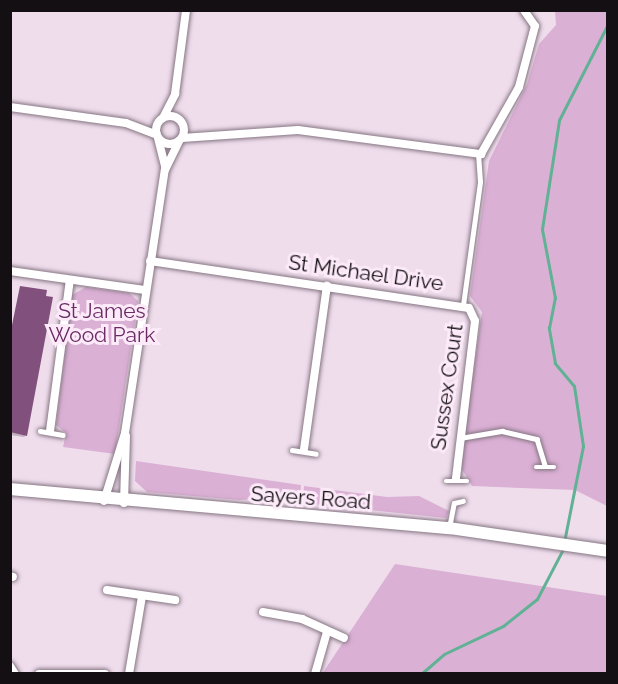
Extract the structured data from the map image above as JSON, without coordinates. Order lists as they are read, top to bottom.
{
  "streets": {
    "main road": ["Sayers Road"],
    "street": ["St Michael Drive", "Sussex Court"]
  },
  "crossings": [
    ["St Michael Drive", "Sussex Court"]
  ],
  "parks": ["St James Wood Park"]
}
